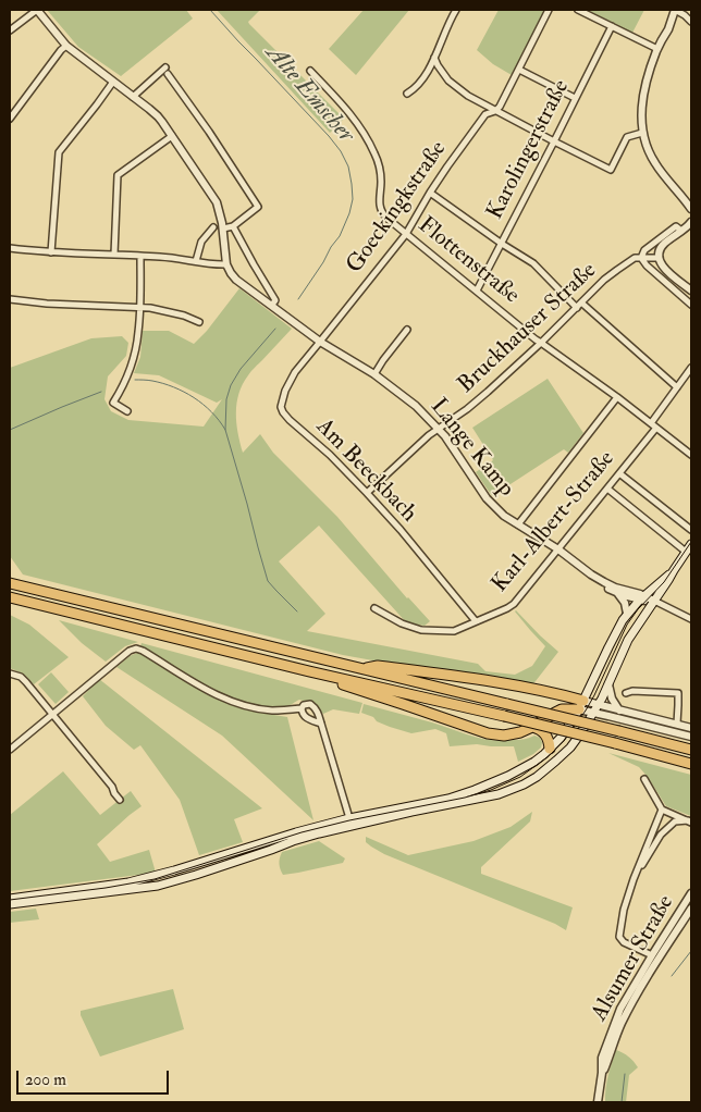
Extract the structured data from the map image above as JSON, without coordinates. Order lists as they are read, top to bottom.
{
  "streets": {
    "street": [
      "Karolingerstraße",
      "Goeckingkstraße",
      "Flottenstraße",
      "Bruckhauser Straße",
      "Lange Kamp",
      "Am Beeckbach",
      "Karl-Albert-Straße",
      "Alsumer Straße"
    ]
  },
  "crossings": [
    ["Karolingerstraße", "Flottenstraße"],
    ["Goeckingkstraße", "Flottenstraße"],
    ["Goeckingkstraße", "Lange Kamp"],
    ["Goeckingkstraße", "Am Beeckbach"],
    ["Flottenstraße", "Bruckhauser Straße"],
    ["Flottenstraße", "Karl-Albert-Straße"],
    ["Bruckhauser Straße", "Lange Kamp"],
    ["Bruckhauser Straße", "Am Beeckbach"],
    ["Lange Kamp", "Am Beeckbach"],
    ["Lange Kamp", "Karl-Albert-Straße"],
    ["Am Beeckbach", "Karl-Albert-Straße"]
  ],
  "water": ["Alte Emscher"],
  "scale_bar": "200 m"
}
